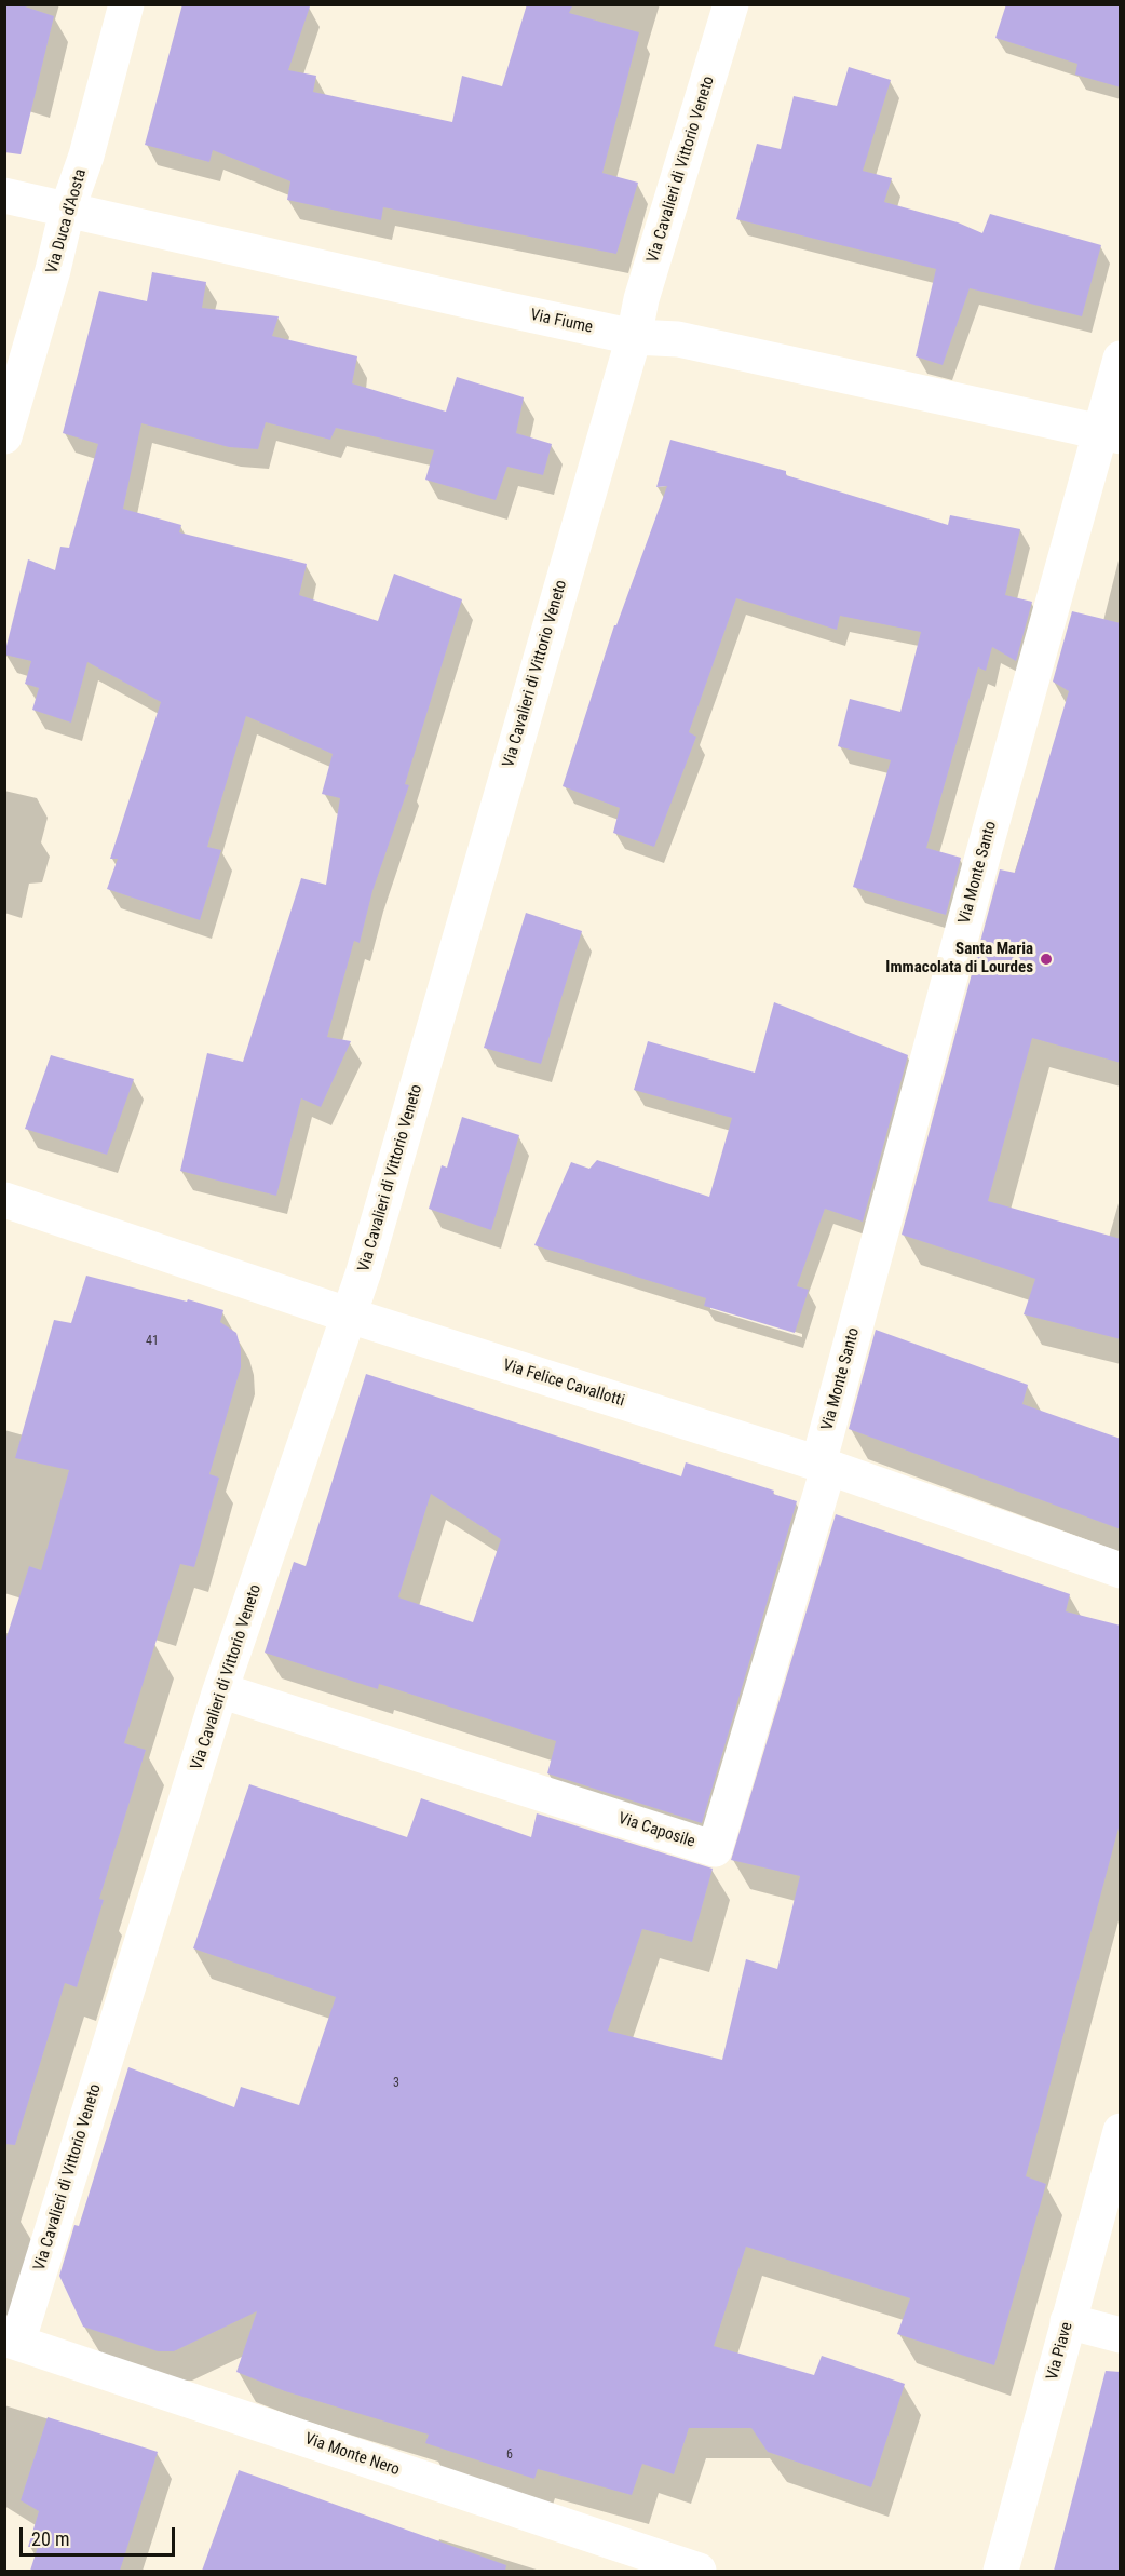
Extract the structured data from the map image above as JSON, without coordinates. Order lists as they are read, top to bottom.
{
  "streets": {
    "street": [
      "Via Cavalieri di Vittorio Veneto",
      "Via Duca d'Aosta",
      "Via Fiume",
      "Via Monte Santo",
      "Via Felice Cavallotti",
      "Via Caposile",
      "Via Piave",
      "Via Monte Nero"
    ]
  },
  "crossings": [
    ["Via Cavalieri di Vittorio Veneto", "Via Fiume"],
    ["Via Cavalieri di Vittorio Veneto", "Via Felice Cavallotti"],
    ["Via Cavalieri di Vittorio Veneto", "Via Caposile"],
    ["Via Cavalieri di Vittorio Veneto", "Via Monte Nero"],
    ["Via Duca d'Aosta", "Via Fiume"],
    ["Via Fiume", "Via Monte Santo"],
    ["Via Monte Santo", "Via Felice Cavallotti"],
    ["Via Monte Santo", "Via Caposile"],
    ["Via Felice Cavallotti", "Via Caposile"]
  ],
  "places": ["Santa Maria Immacolata di Lourdes"],
  "house_numbers": ["41", "3", "6"],
  "scale_bar": "20 m"
}
